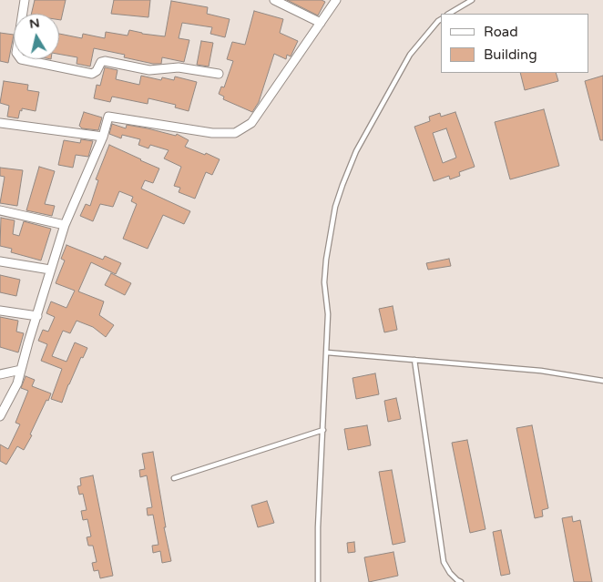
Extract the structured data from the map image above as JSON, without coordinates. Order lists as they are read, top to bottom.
{
  "legend": ["Road", "Building"],
  "north": "top"
}
